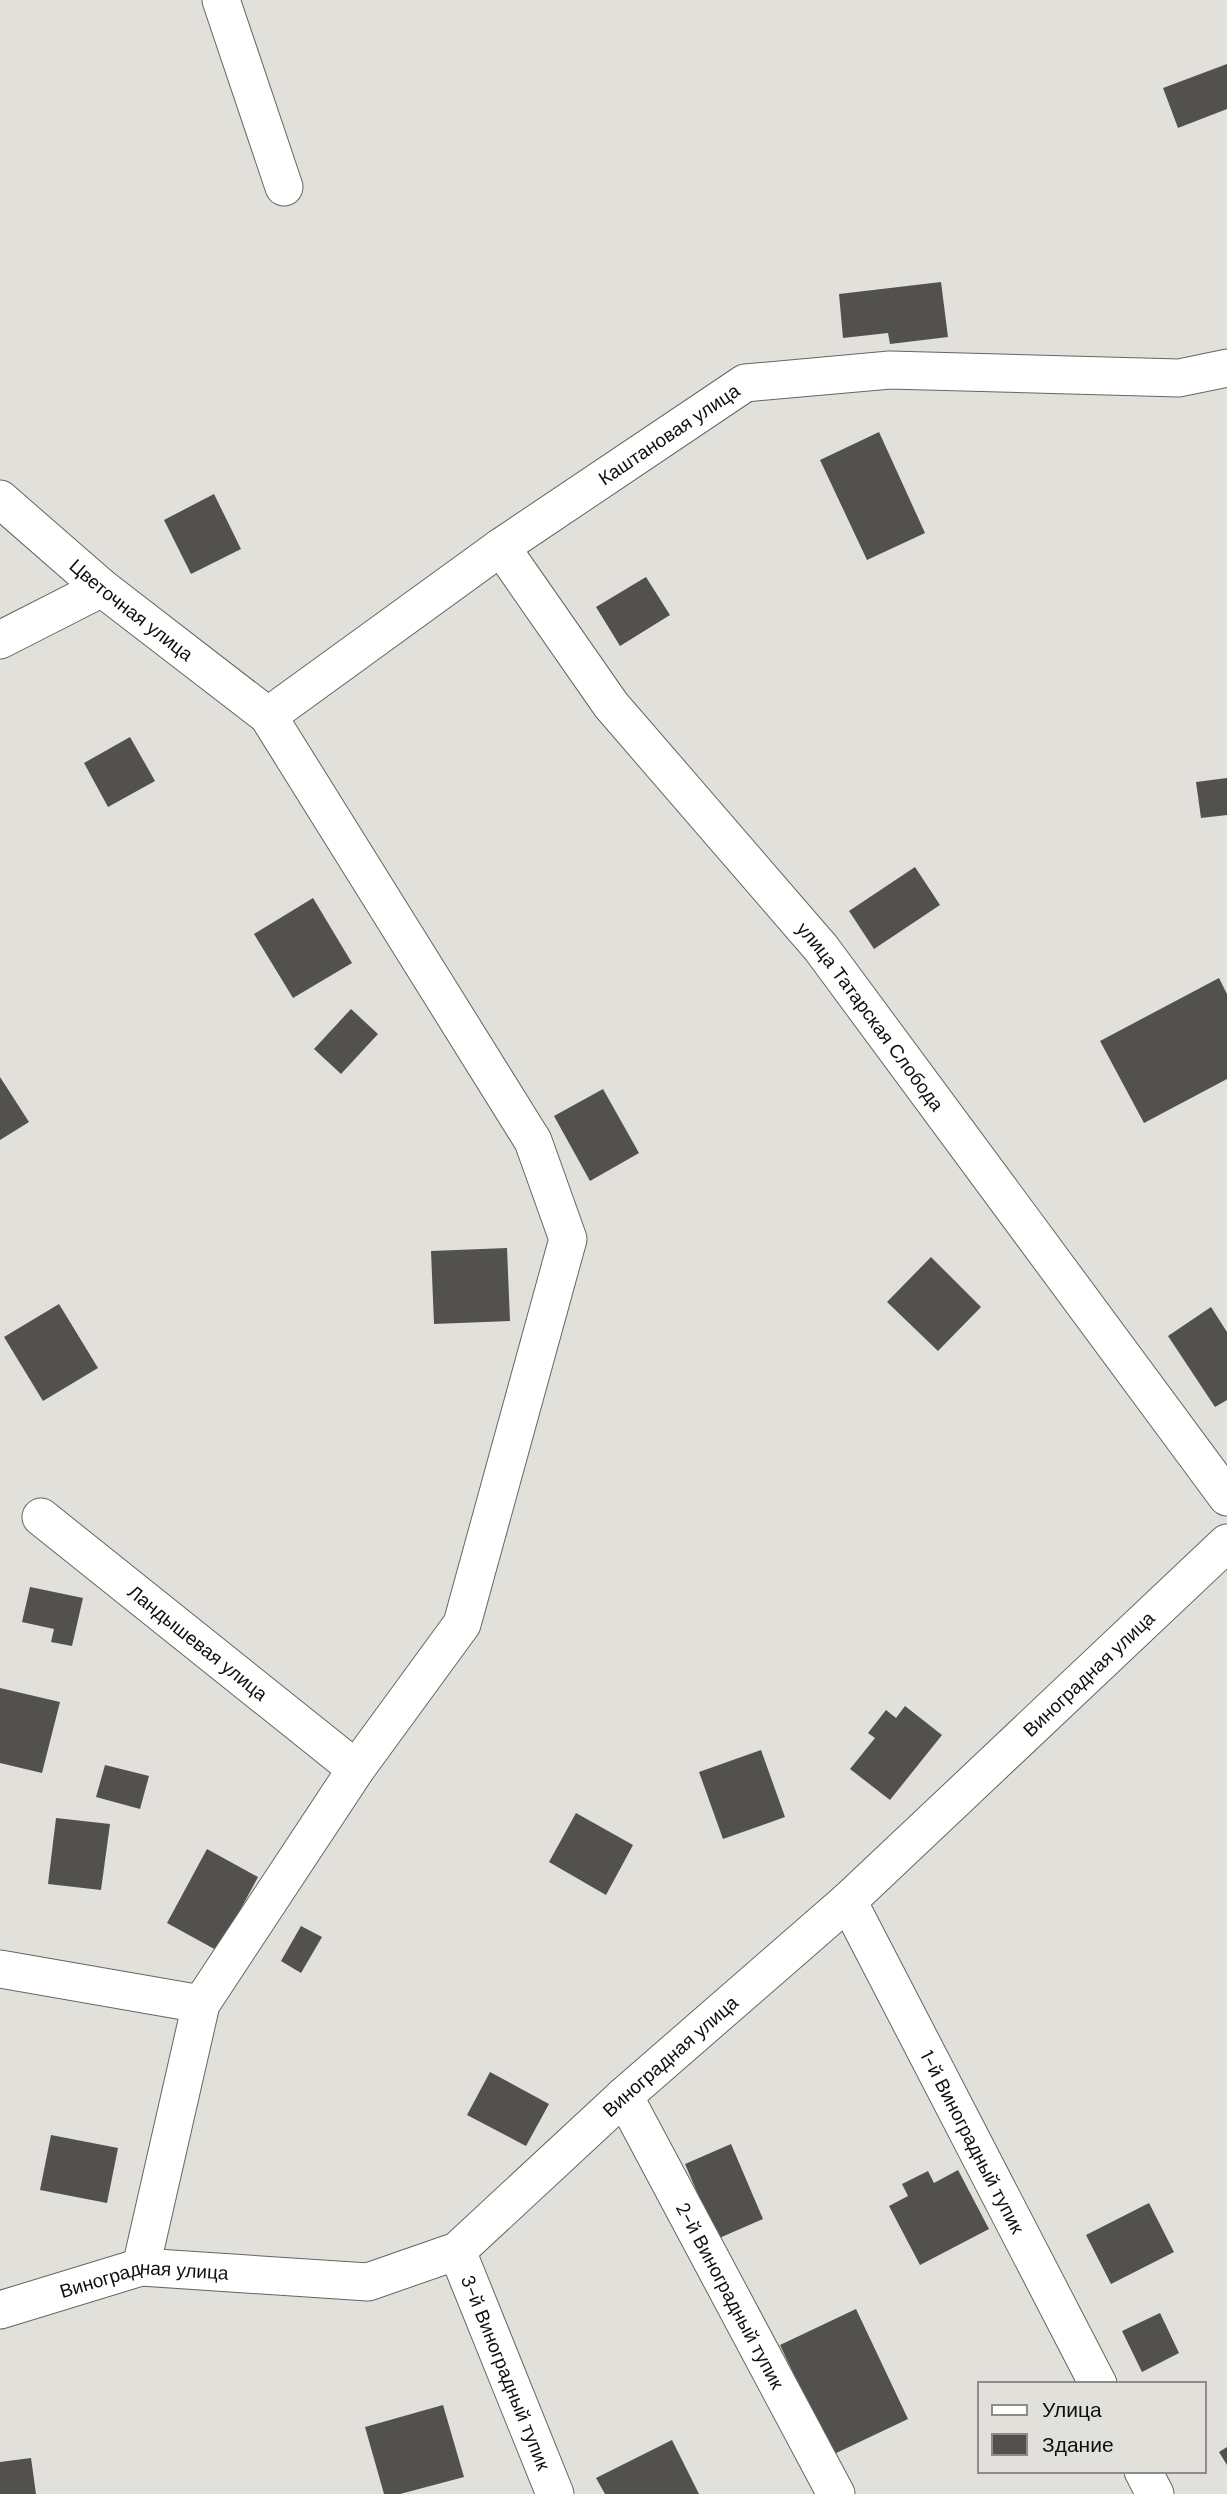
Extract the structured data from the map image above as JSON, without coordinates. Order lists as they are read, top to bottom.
{
  "streets": {
    "street": [
      "Каштановая улица",
      "Цветочная улица",
      "улица Татарская Слобода",
      "Ландышевая улица",
      "Виноградная улица",
      "1-й Виноградный тупик",
      "2-й Виноградный тупик",
      "3-й Виноградный тупик"
    ]
  },
  "crossings": [
    ["Каштановая улица", "Цветочная улица"],
    ["Каштановая улица", "улица Татарская Слобода"],
    ["Виноградная улица", "1-й Виноградный тупик"],
    ["Виноградная улица", "2-й Виноградный тупик"],
    ["Виноградная улица", "3-й Виноградный тупик"]
  ],
  "legend": ["Улица", "Здание"]
}
